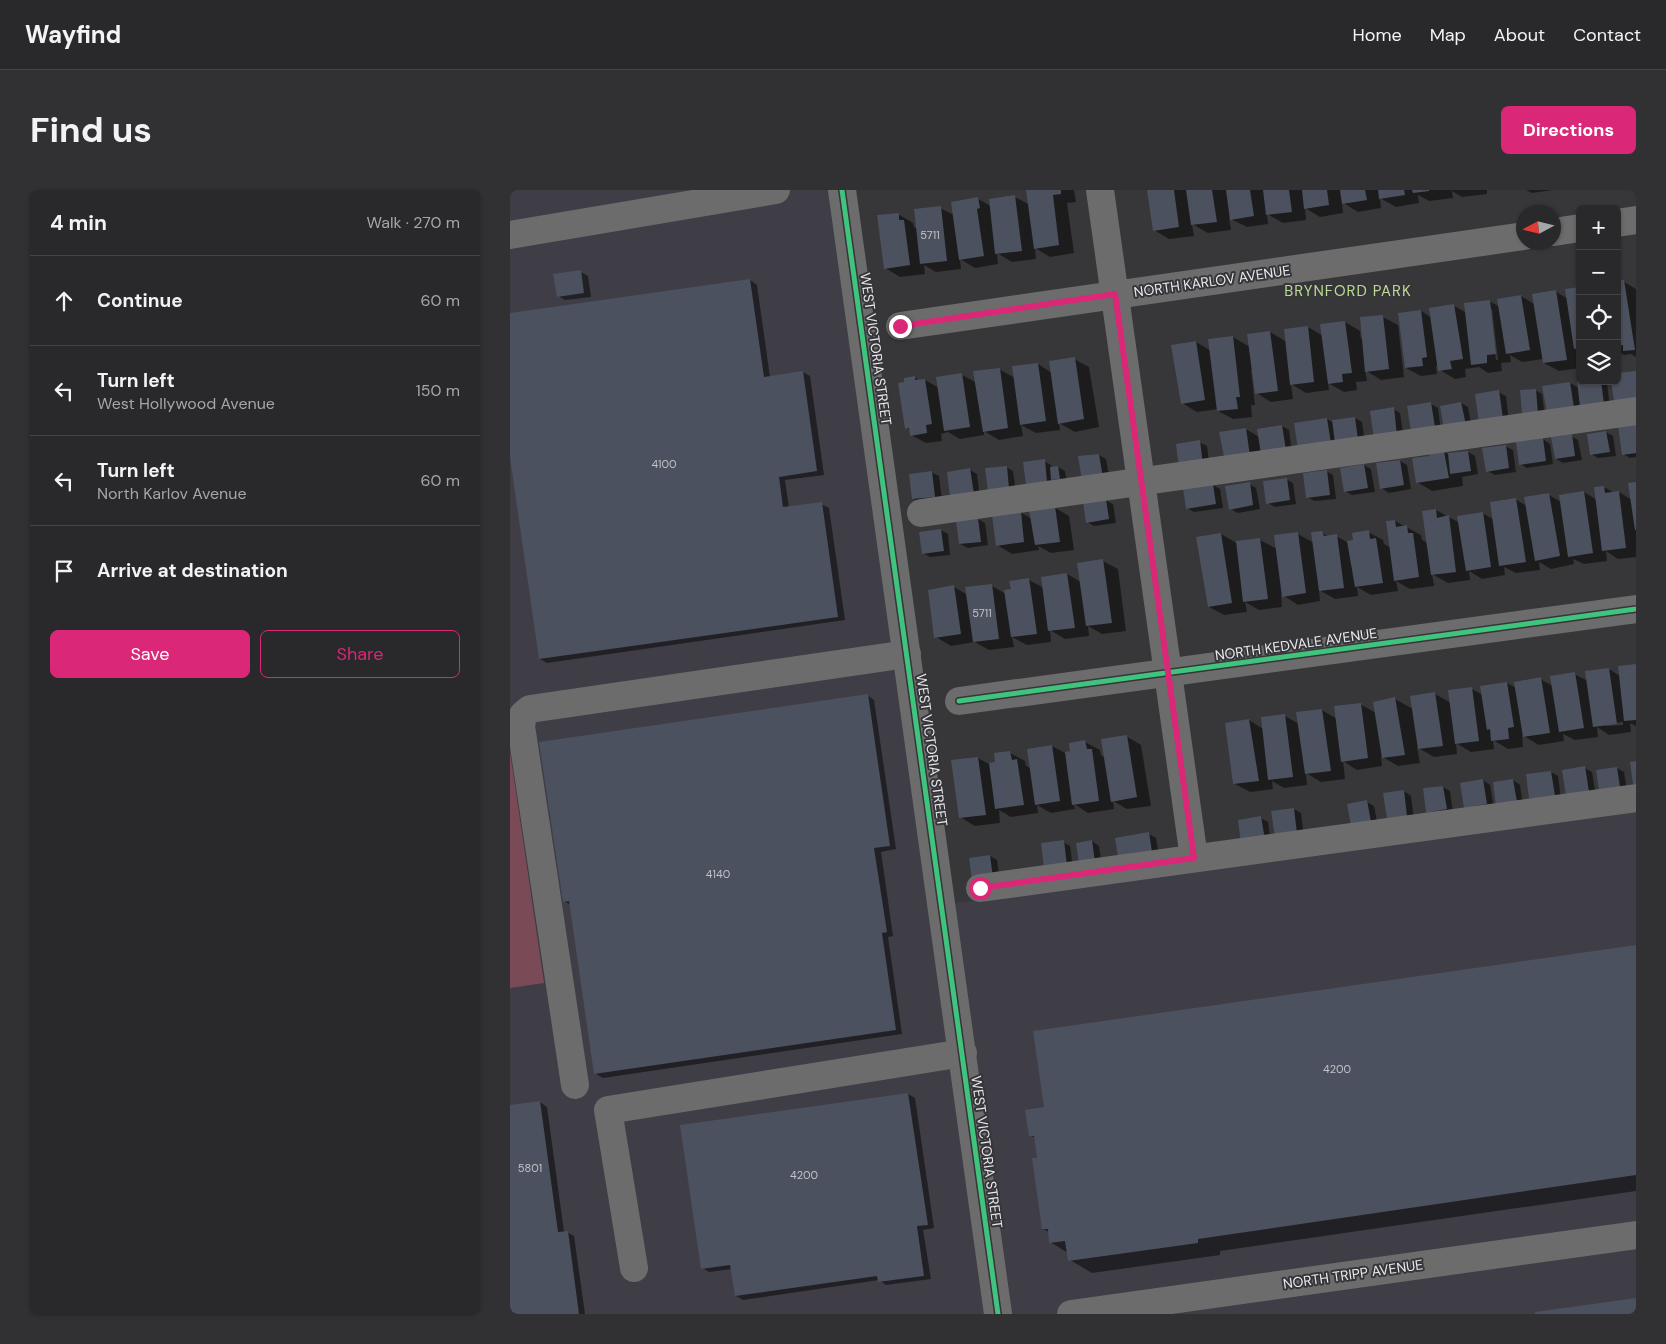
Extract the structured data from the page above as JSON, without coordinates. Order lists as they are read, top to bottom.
{
  "streets": {
    "street": [
      "NORTH KARLOV AVENUE",
      "WEST VICTORIA STREET",
      "NORTH KEDVALE AVENUE",
      "NORTH TRIPP AVENUE"
    ]
  },
  "districts": ["BRYNFORD PARK"],
  "house_numbers": [
    "5711",
    "4100",
    "5711",
    "4140",
    "4200",
    "5801",
    "4200"
  ],
  "north": "left",
  "page": {
    "header": "Wayfind",
    "nav": [
      "Home",
      "Map",
      "About",
      "Contact"
    ],
    "buttons": [
      "Directions",
      ["Save", "Share"]
    ],
    "title": "Find us",
    "heading": ["4 min", "Walk · 270 m"],
    "map_buttons": ["+", "−"],
    "list": [
      ["Continue", "60 m"],
      ["Turn left", "West Hollywood Avenue", "150 m"],
      ["Turn left", "North Karlov Avenue", "60 m"],
      "Arrive at destination"
    ]
  }
}
